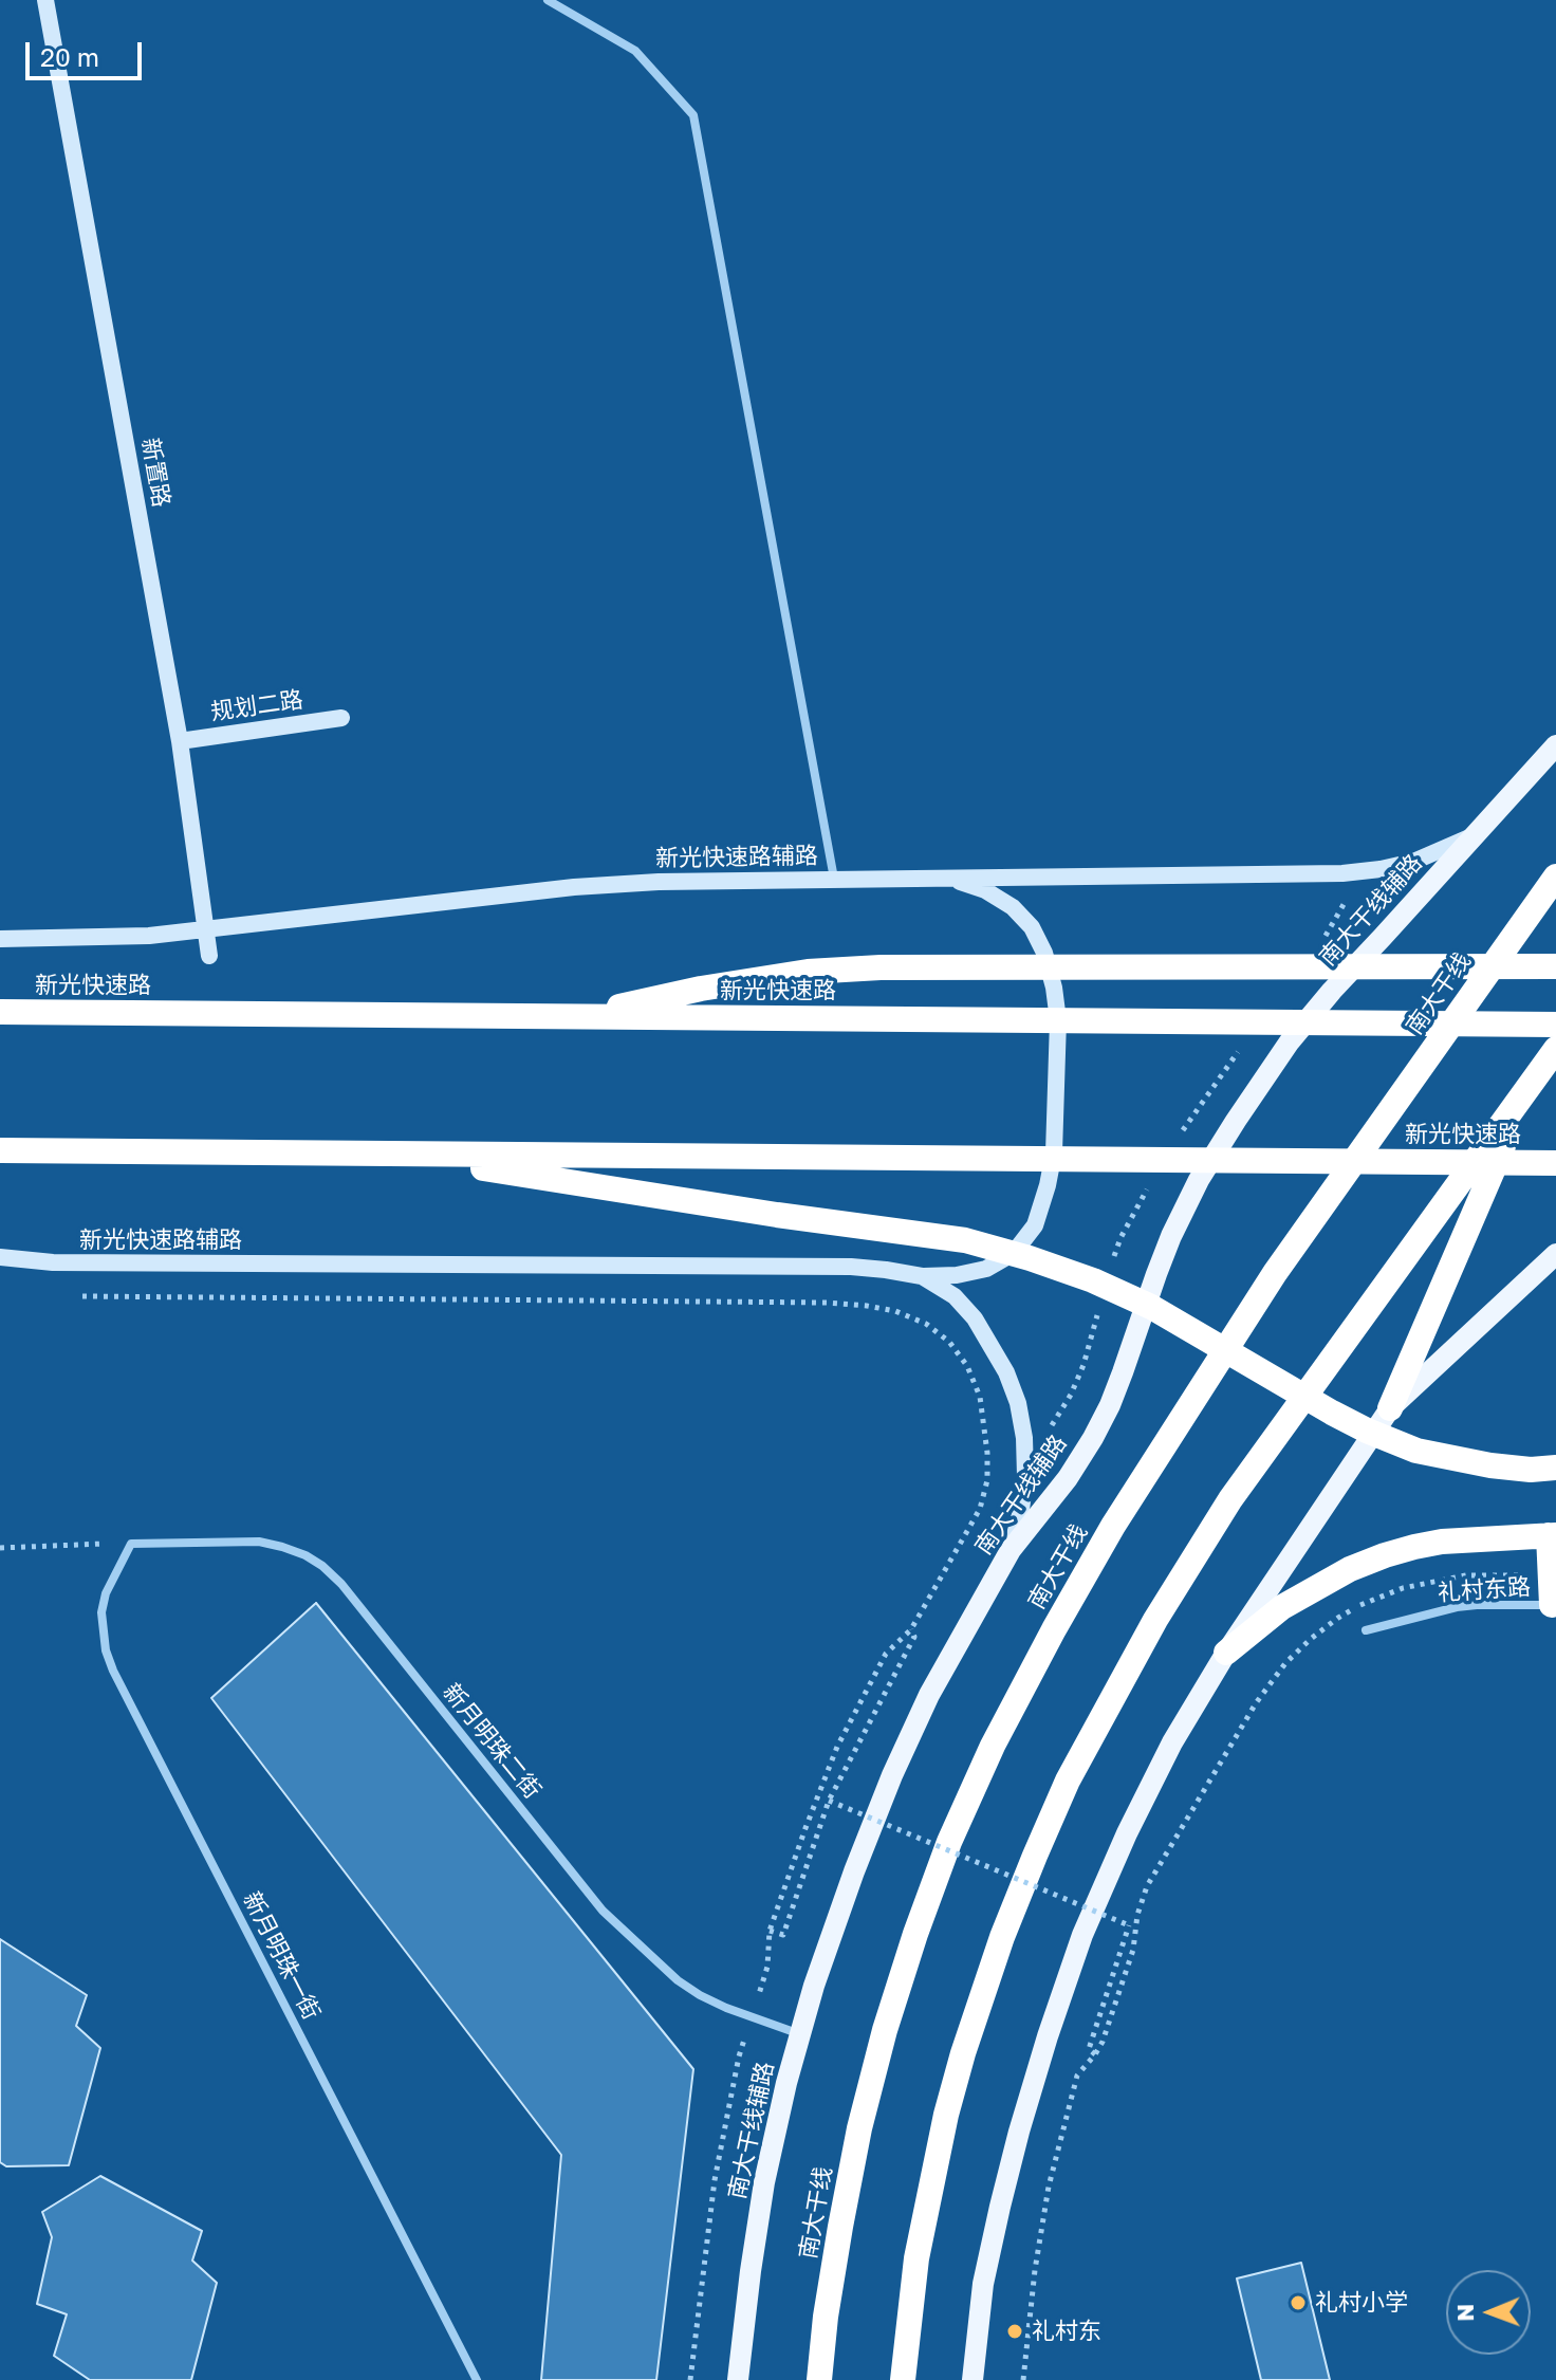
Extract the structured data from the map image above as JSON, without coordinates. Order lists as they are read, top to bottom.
{
  "streets": {
    "highway": ["新光快速路", "南大干线"],
    "main road": [
      "新置路",
      "规划二路",
      "新光快速路辅路",
      "南大干线辅路"
    ],
    "street": ["礼村东路", "新月明珠二街", "新月明珠一街"]
  },
  "crossings": [
    ["新置路", "规划二路"],
    ["新光快速路辅路", "南大干线辅路"],
    ["南大干线辅路", "新月明珠二街"],
    ["新月明珠二街", "新月明珠一街"]
  ],
  "places": ["礼村小学", "礼村东"],
  "scale_bar": "20 m",
  "north": "left"
}
